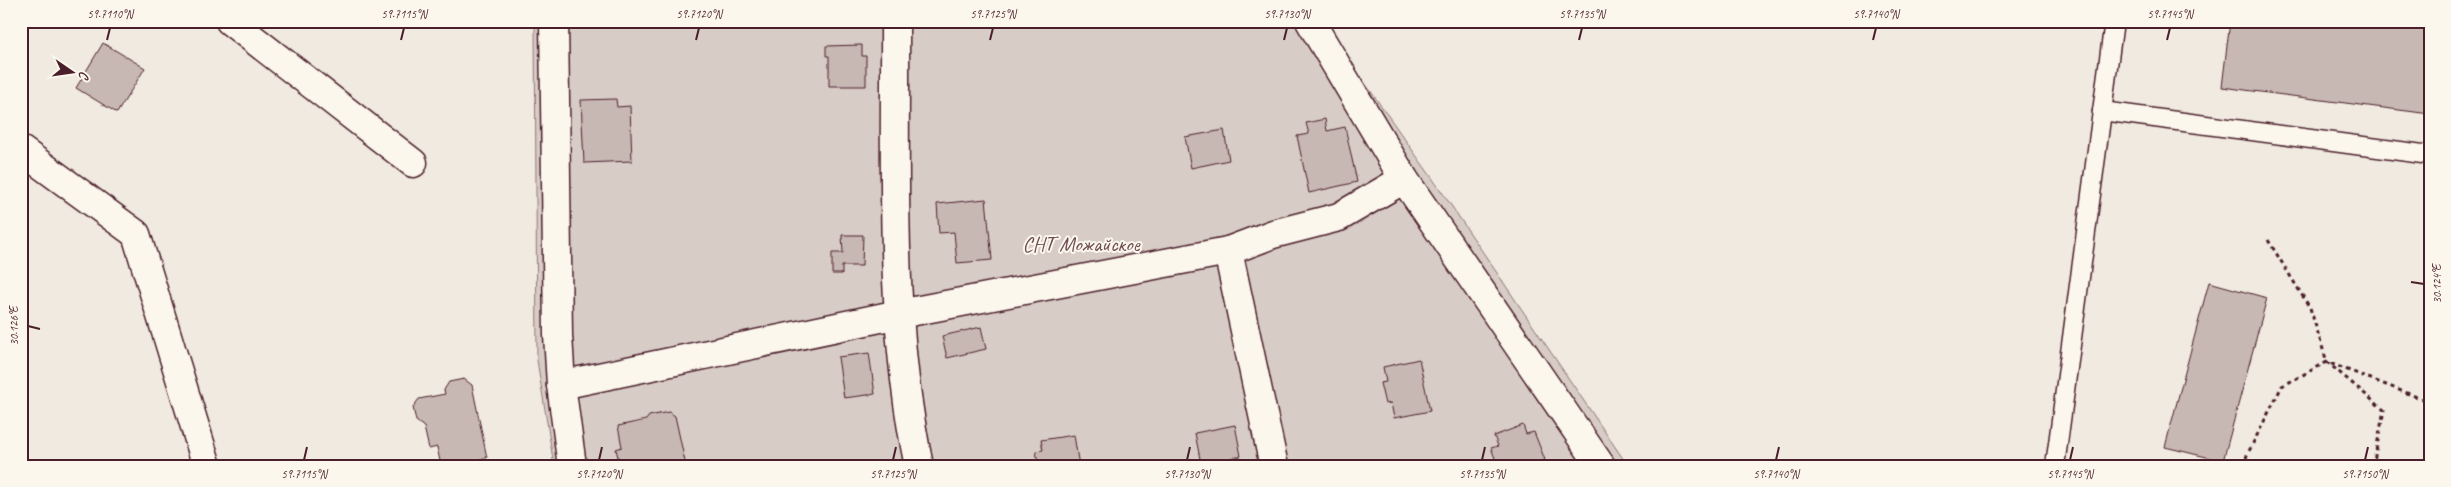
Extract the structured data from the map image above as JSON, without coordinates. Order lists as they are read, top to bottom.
{
  "parks": ["СНТ Можайское"],
  "north": "right",
  "coordinates": [
    "59.7110°N",
    "59.7115°N",
    "59.7120°N",
    "59.7125°N",
    "59.7130°N",
    "59.7135°N",
    "59.7140°N",
    "59.7145°N",
    "30.124°E",
    "30.126°E",
    "59.7150°N"
  ]
}
